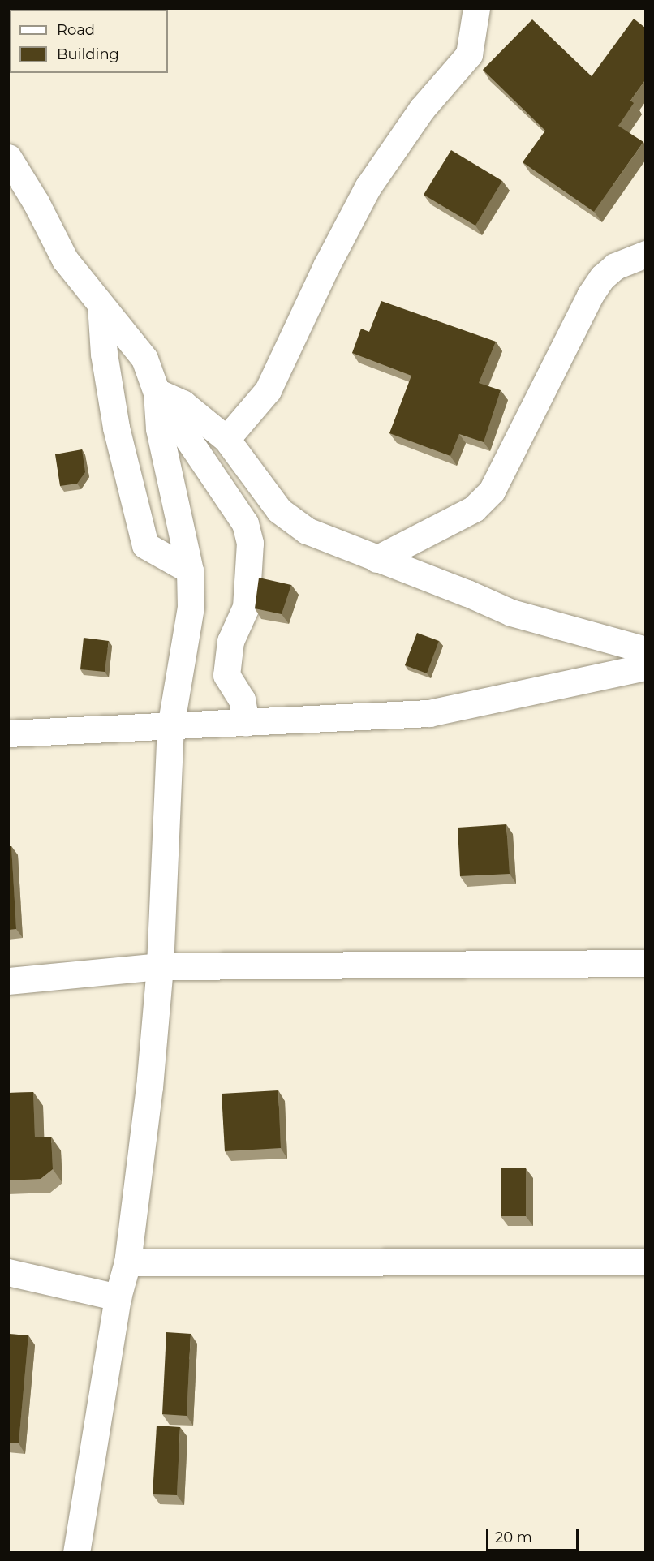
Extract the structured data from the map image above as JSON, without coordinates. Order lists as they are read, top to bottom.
{
  "legend": ["Road", "Building"],
  "scale_bar": "20 m"
}
